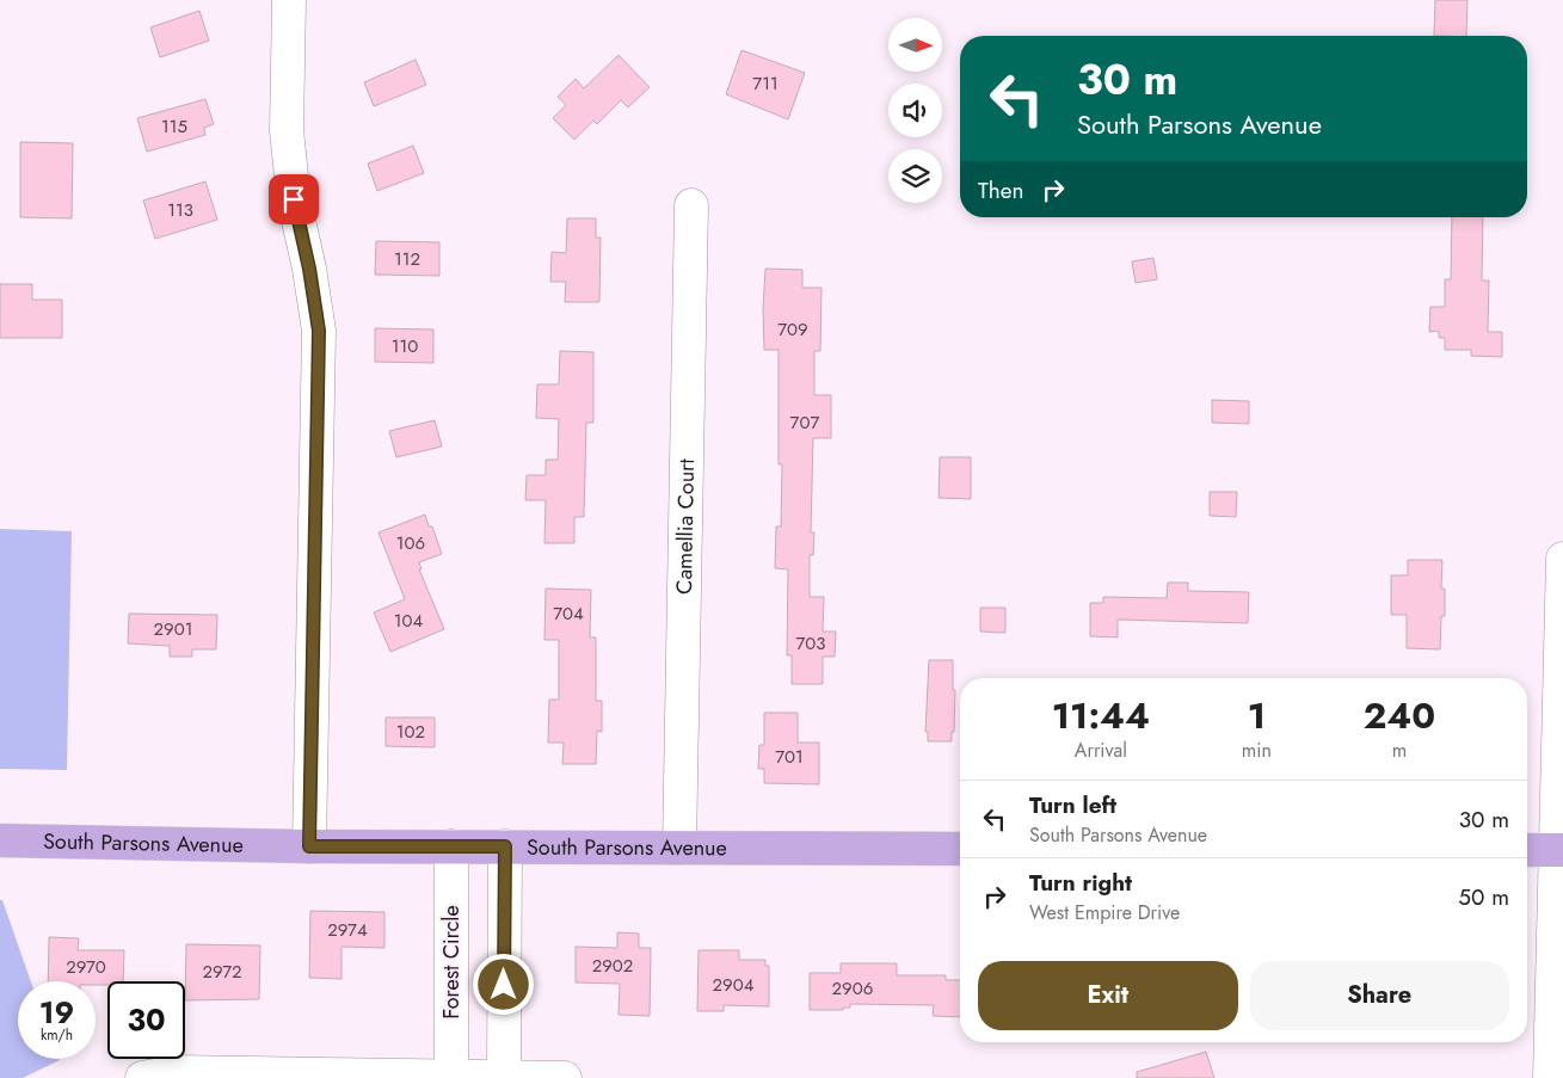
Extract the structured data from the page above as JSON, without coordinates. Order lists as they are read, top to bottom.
{
  "streets": {
    "main road": ["South Parsons Avenue"],
    "street": ["Camellia Court", "Forest Circle"]
  },
  "crossings": [
    ["Camellia Court", "South Parsons Avenue"],
    ["South Parsons Avenue", "Forest Circle"]
  ],
  "house_numbers": [
    "711",
    "115",
    "113",
    "112",
    "709",
    "110",
    "707",
    "106",
    "704",
    "104",
    "2901",
    "703",
    "102",
    "701",
    "2974",
    "2902",
    "2970",
    "2972",
    "2904",
    "2906"
  ],
  "north": "right",
  "page": {
    "turn": ["30 m", "South Parsons Avenue"],
    "then": "Then",
    "eta": [
      "11:44",
      "Arrival",
      "1",
      "min",
      "240",
      "m"
    ],
    "list": [
      {
        "name": "Turn left",
        "note": "South Parsons Avenue",
        "value": "30 m"
      },
      {
        "name": "Turn right",
        "note": "West Empire Drive",
        "value": "50 m"
      }
    ],
    "buttons": ["Exit", "Share"],
    "speed": "19 km/h",
    "limit": "30"
  }
}
